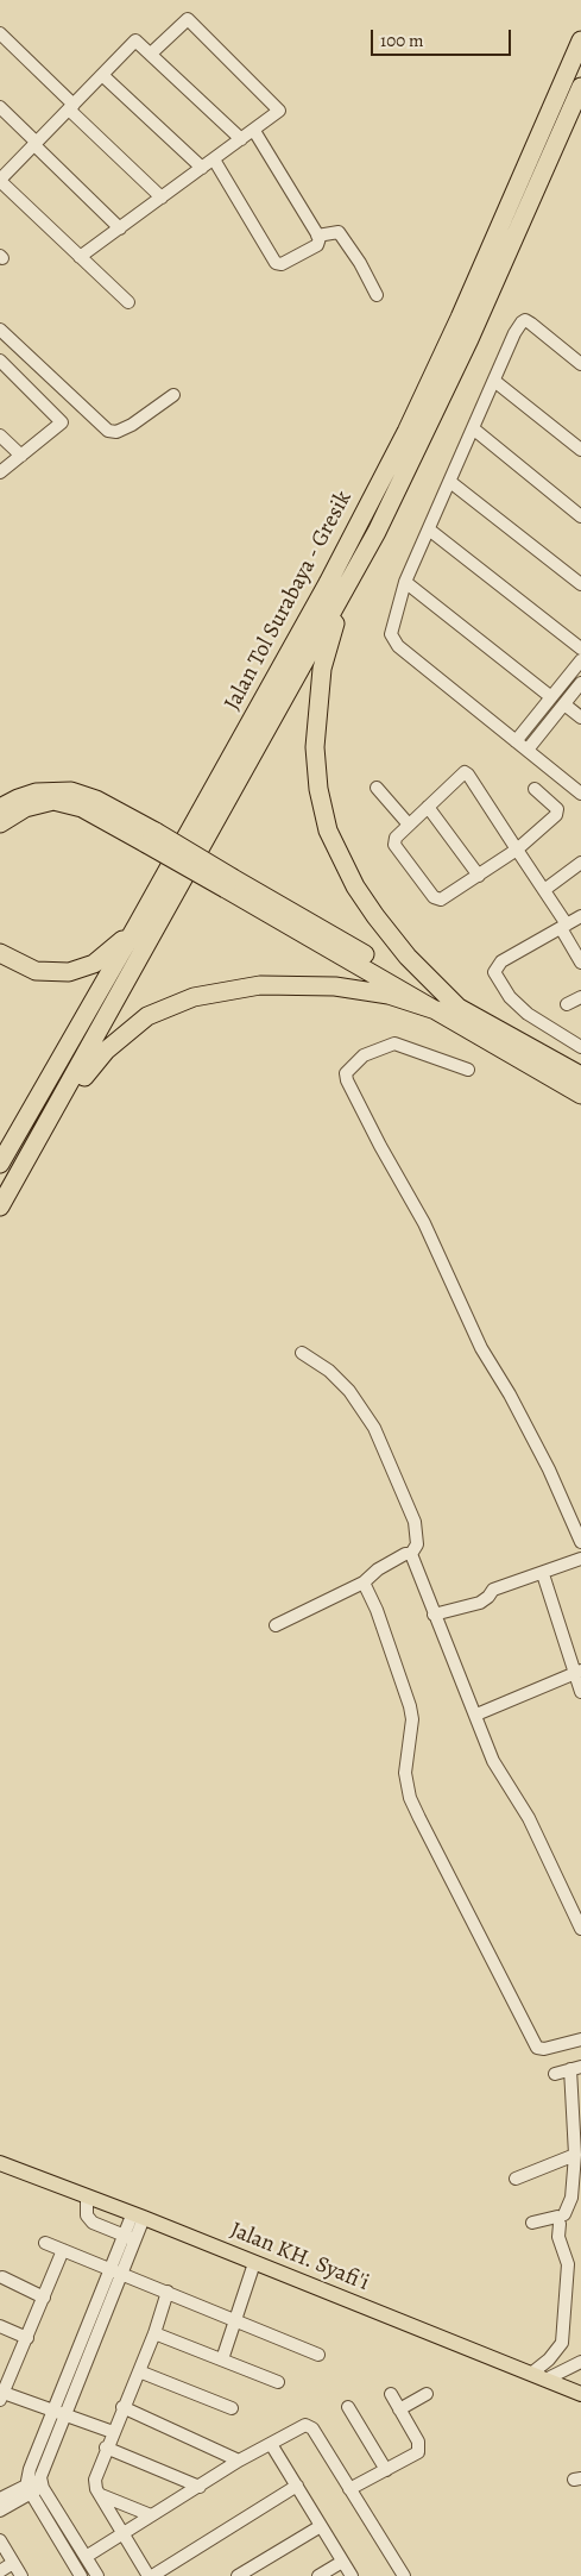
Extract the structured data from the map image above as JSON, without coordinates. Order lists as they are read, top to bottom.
{
  "streets": {
    "highway": ["Jalan Tol Surabaya - Gresik"],
    "main road": ["Jalan KH. Syafi'i"]
  },
  "scale_bar": "100 m"
}
